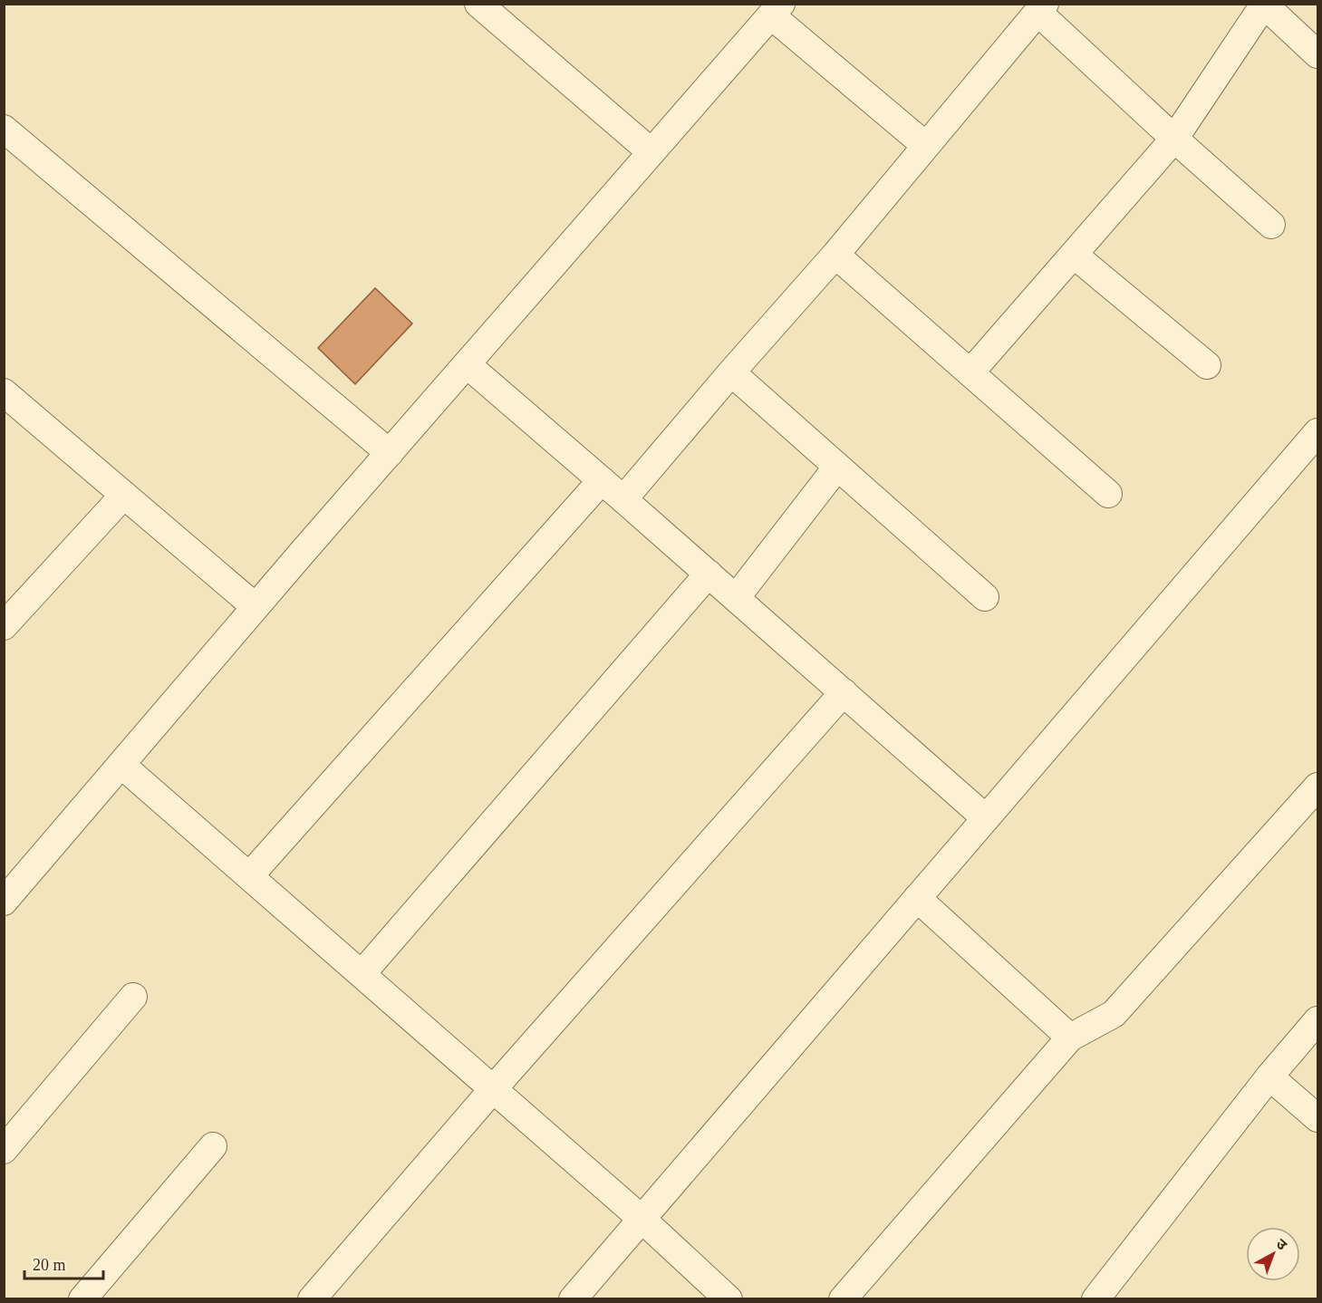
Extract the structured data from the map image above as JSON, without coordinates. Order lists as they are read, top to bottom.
{
  "scale_bar": "20 m",
  "north": "top right"
}
